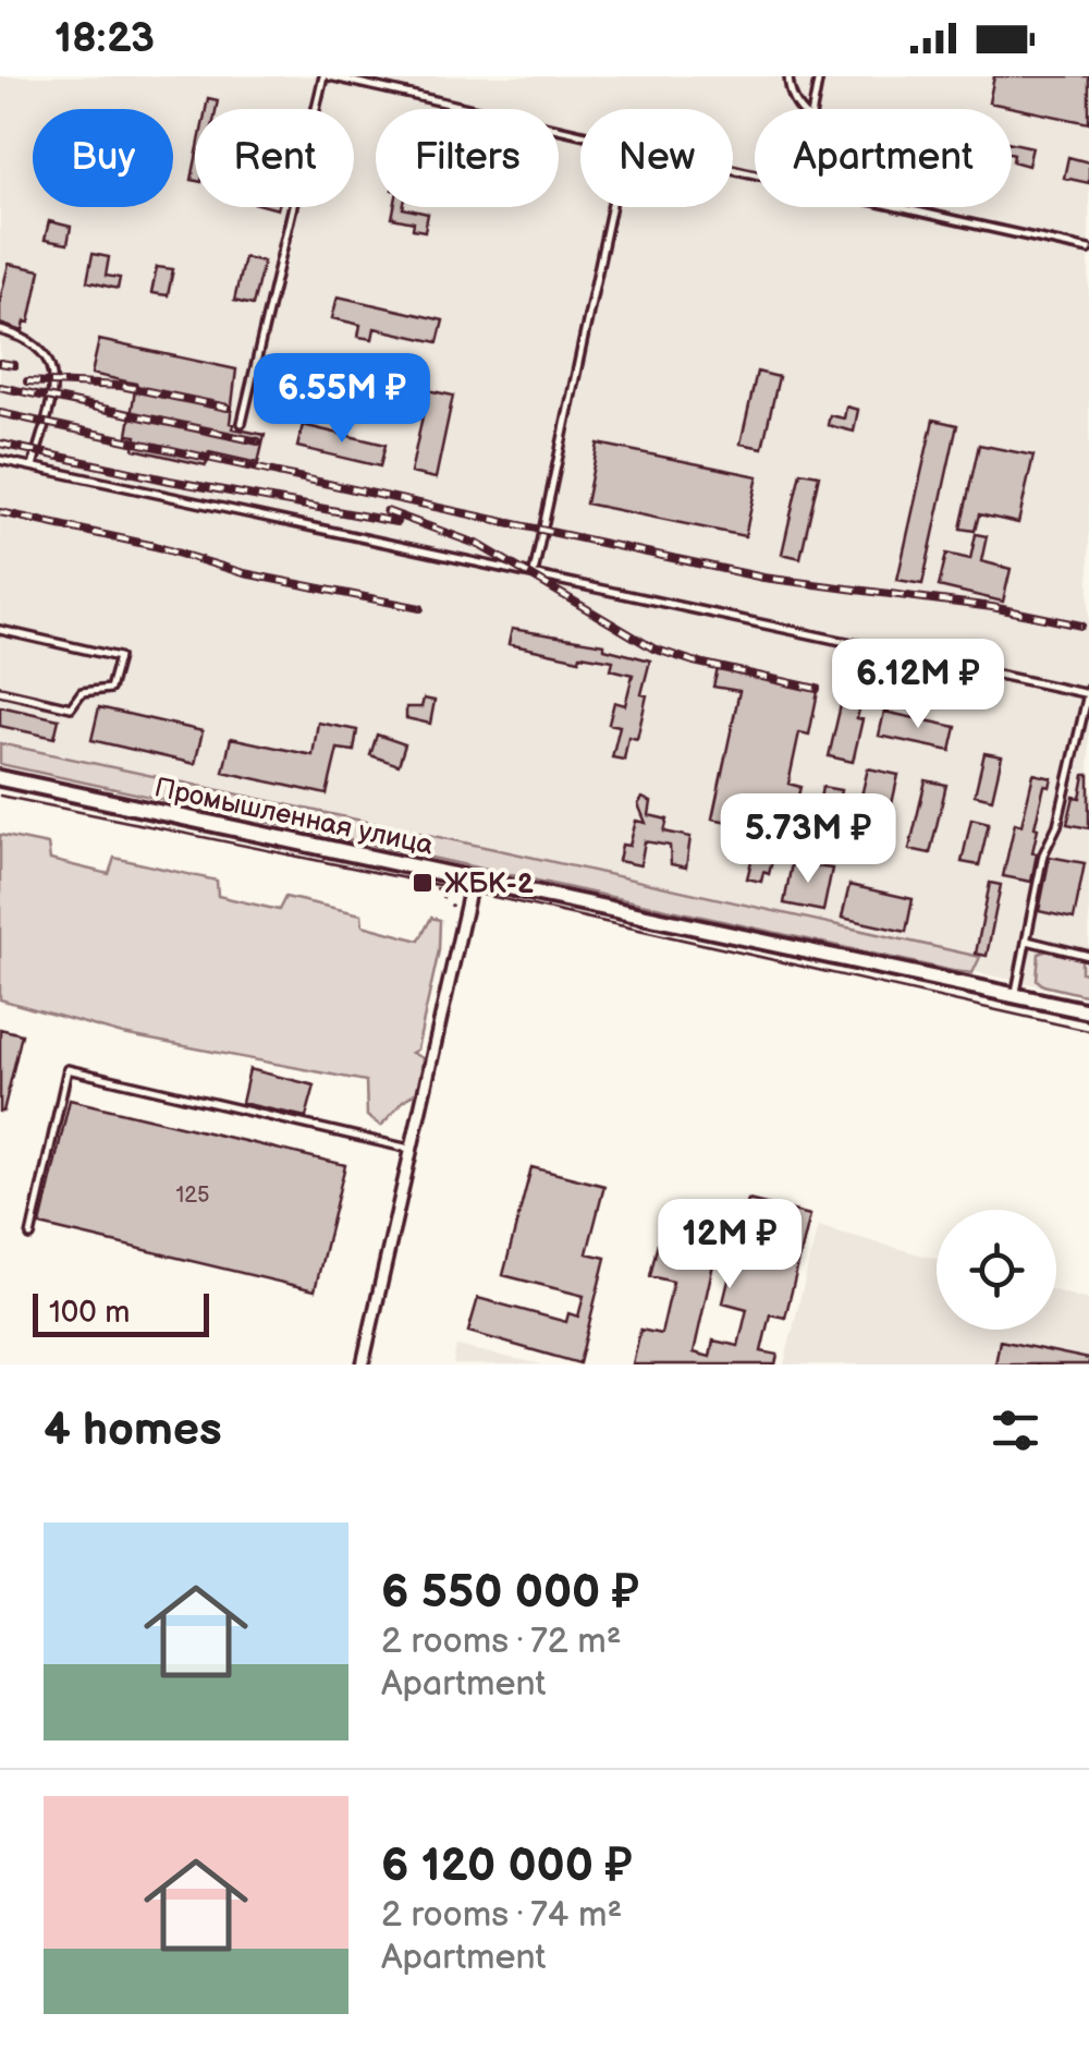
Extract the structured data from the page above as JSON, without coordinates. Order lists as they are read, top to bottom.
{
  "streets": {
    "street": ["Промышленная улица"]
  },
  "places": {
    "transit": ["ЖБК-2"]
  },
  "house_numbers": ["125"],
  "scale_bar": "100 m",
  "page": {
    "status": "18:23",
    "chip": [
      "Buy",
      "Rent",
      "Filters",
      "New",
      "Apartment"
    ],
    "price": [
      "6.55M ₽",
      "6.12M ₽",
      "5.73M ₽",
      "12M ₽"
    ],
    "scale": "100 m",
    "heading": "4 homes",
    "list": [
      {
        "name": "6 550 000 ₽",
        "note": "2 rooms · 72 m² · Apartment"
      },
      {
        "name": "6 120 000 ₽",
        "note": "2 rooms · 74 m² · Apartment"
      }
    ]
  }
}
